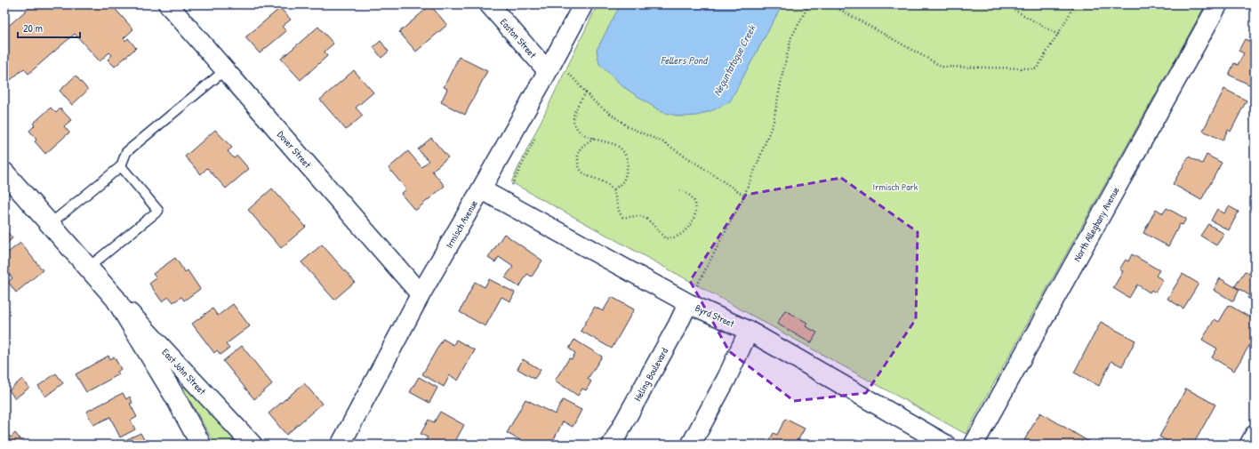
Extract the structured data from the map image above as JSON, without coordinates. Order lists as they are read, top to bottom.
{
  "streets": {
    "street": [
      "Easton Street",
      "Dover Street",
      "Irmisch Avenue",
      "North Alleghany Avenue",
      "Byrd Street",
      "East John Street",
      "Heling Boulevard"
    ]
  },
  "crossings": [
    ["Easton Street", "Irmisch Avenue"],
    ["Dover Street", "Irmisch Avenue"],
    ["Irmisch Avenue", "Byrd Street"],
    ["Byrd Street", "Heling Boulevard"]
  ],
  "water": ["Fellers Pond", "Neguntatogue Creek"],
  "parks": ["Irmisch Park"],
  "scale_bar": "20 m"
}
